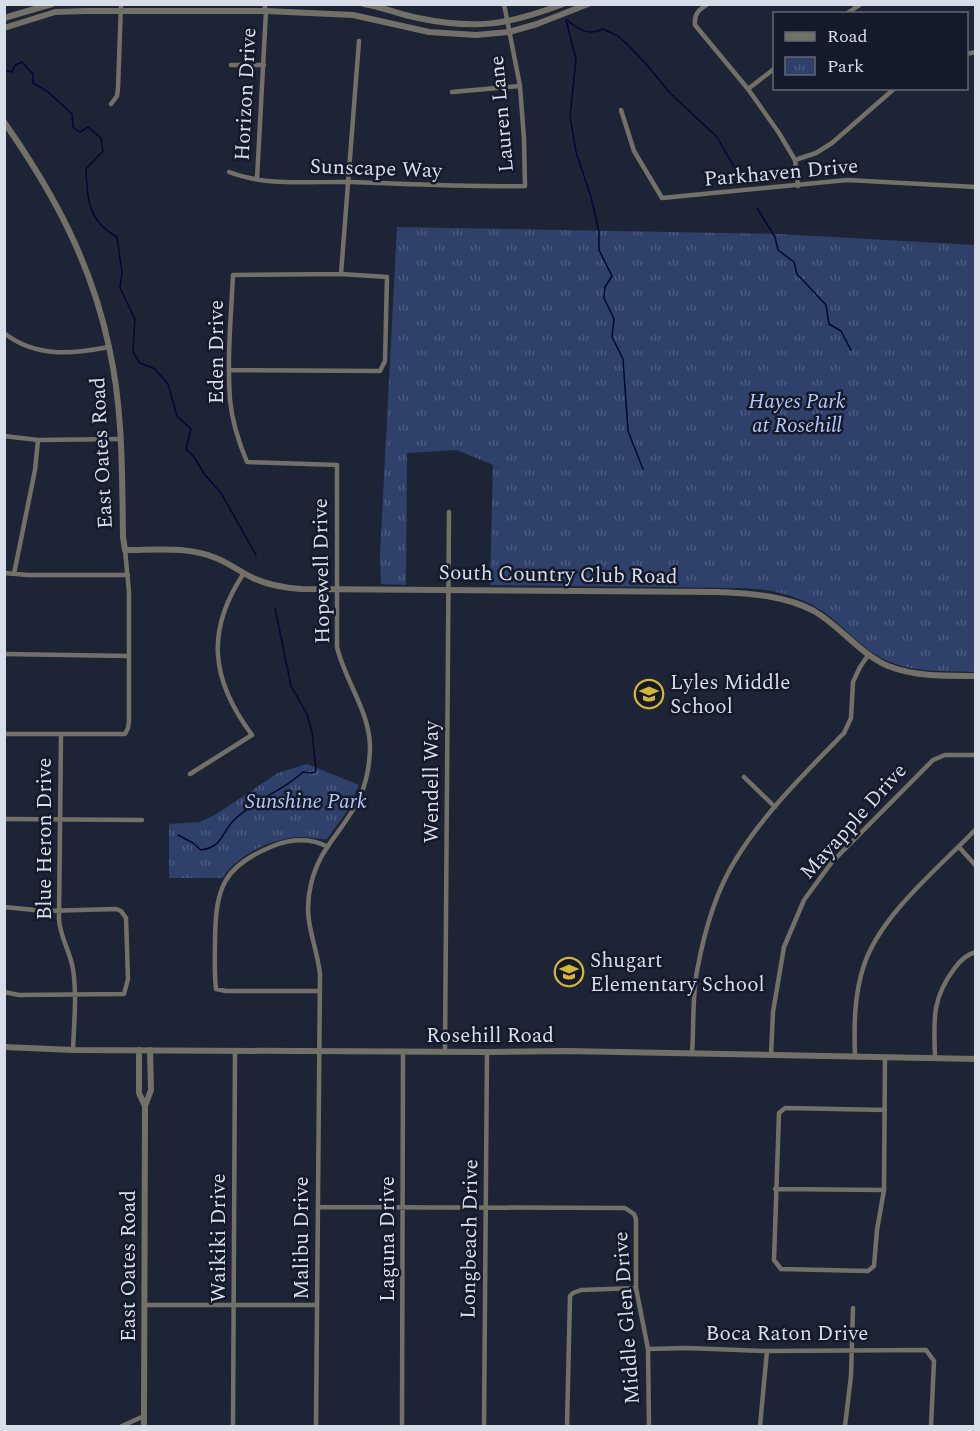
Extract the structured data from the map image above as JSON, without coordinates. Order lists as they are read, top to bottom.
{
  "streets": {
    "street": [
      "Horizon Drive",
      "Lauren Lane",
      "Sunscape Way",
      "Parkhaven Drive",
      "Eden Drive",
      "East Oates Road",
      "Hopewell Drive",
      "South Country Club Road",
      "Wendell Way",
      "Mayapple Drive",
      "Blue Heron Drive",
      "Rosehill Road",
      "Waikiki Drive",
      "Malibu Drive",
      "Laguna Drive",
      "Longbeach Drive",
      "Middle Glen Drive",
      "Boca Raton Drive"
    ]
  },
  "crossings": [
    ["Horizon Drive", "Sunscape Way"],
    ["Lauren Lane", "Sunscape Way"],
    ["Eden Drive", "Hopewell Drive"],
    ["East Oates Road", "South Country Club Road"],
    ["East Oates Road", "Blue Heron Drive"],
    ["East Oates Road", "Rosehill Road"],
    ["Hopewell Drive", "South Country Club Road"],
    ["Hopewell Drive", "Rosehill Road"],
    ["Hopewell Drive", "Malibu Drive"],
    ["South Country Club Road", "Wendell Way"],
    ["Wendell Way", "Rosehill Road"],
    ["Mayapple Drive", "Rosehill Road"],
    ["Blue Heron Drive", "Rosehill Road"],
    ["Rosehill Road", "Waikiki Drive"],
    ["Rosehill Road", "Malibu Drive"],
    ["Rosehill Road", "Laguna Drive"],
    ["Rosehill Road", "Longbeach Drive"],
    ["Longbeach Drive", "Middle Glen Drive"],
    ["Middle Glen Drive", "Boca Raton Drive"]
  ],
  "parks": ["Hayes Park at Rosehill", "Sunshine Park"],
  "places": {
    "school or university": ["Lyles Middle School", "Shugart Elementary School"]
  },
  "legend": ["Road", "Park"]
}
